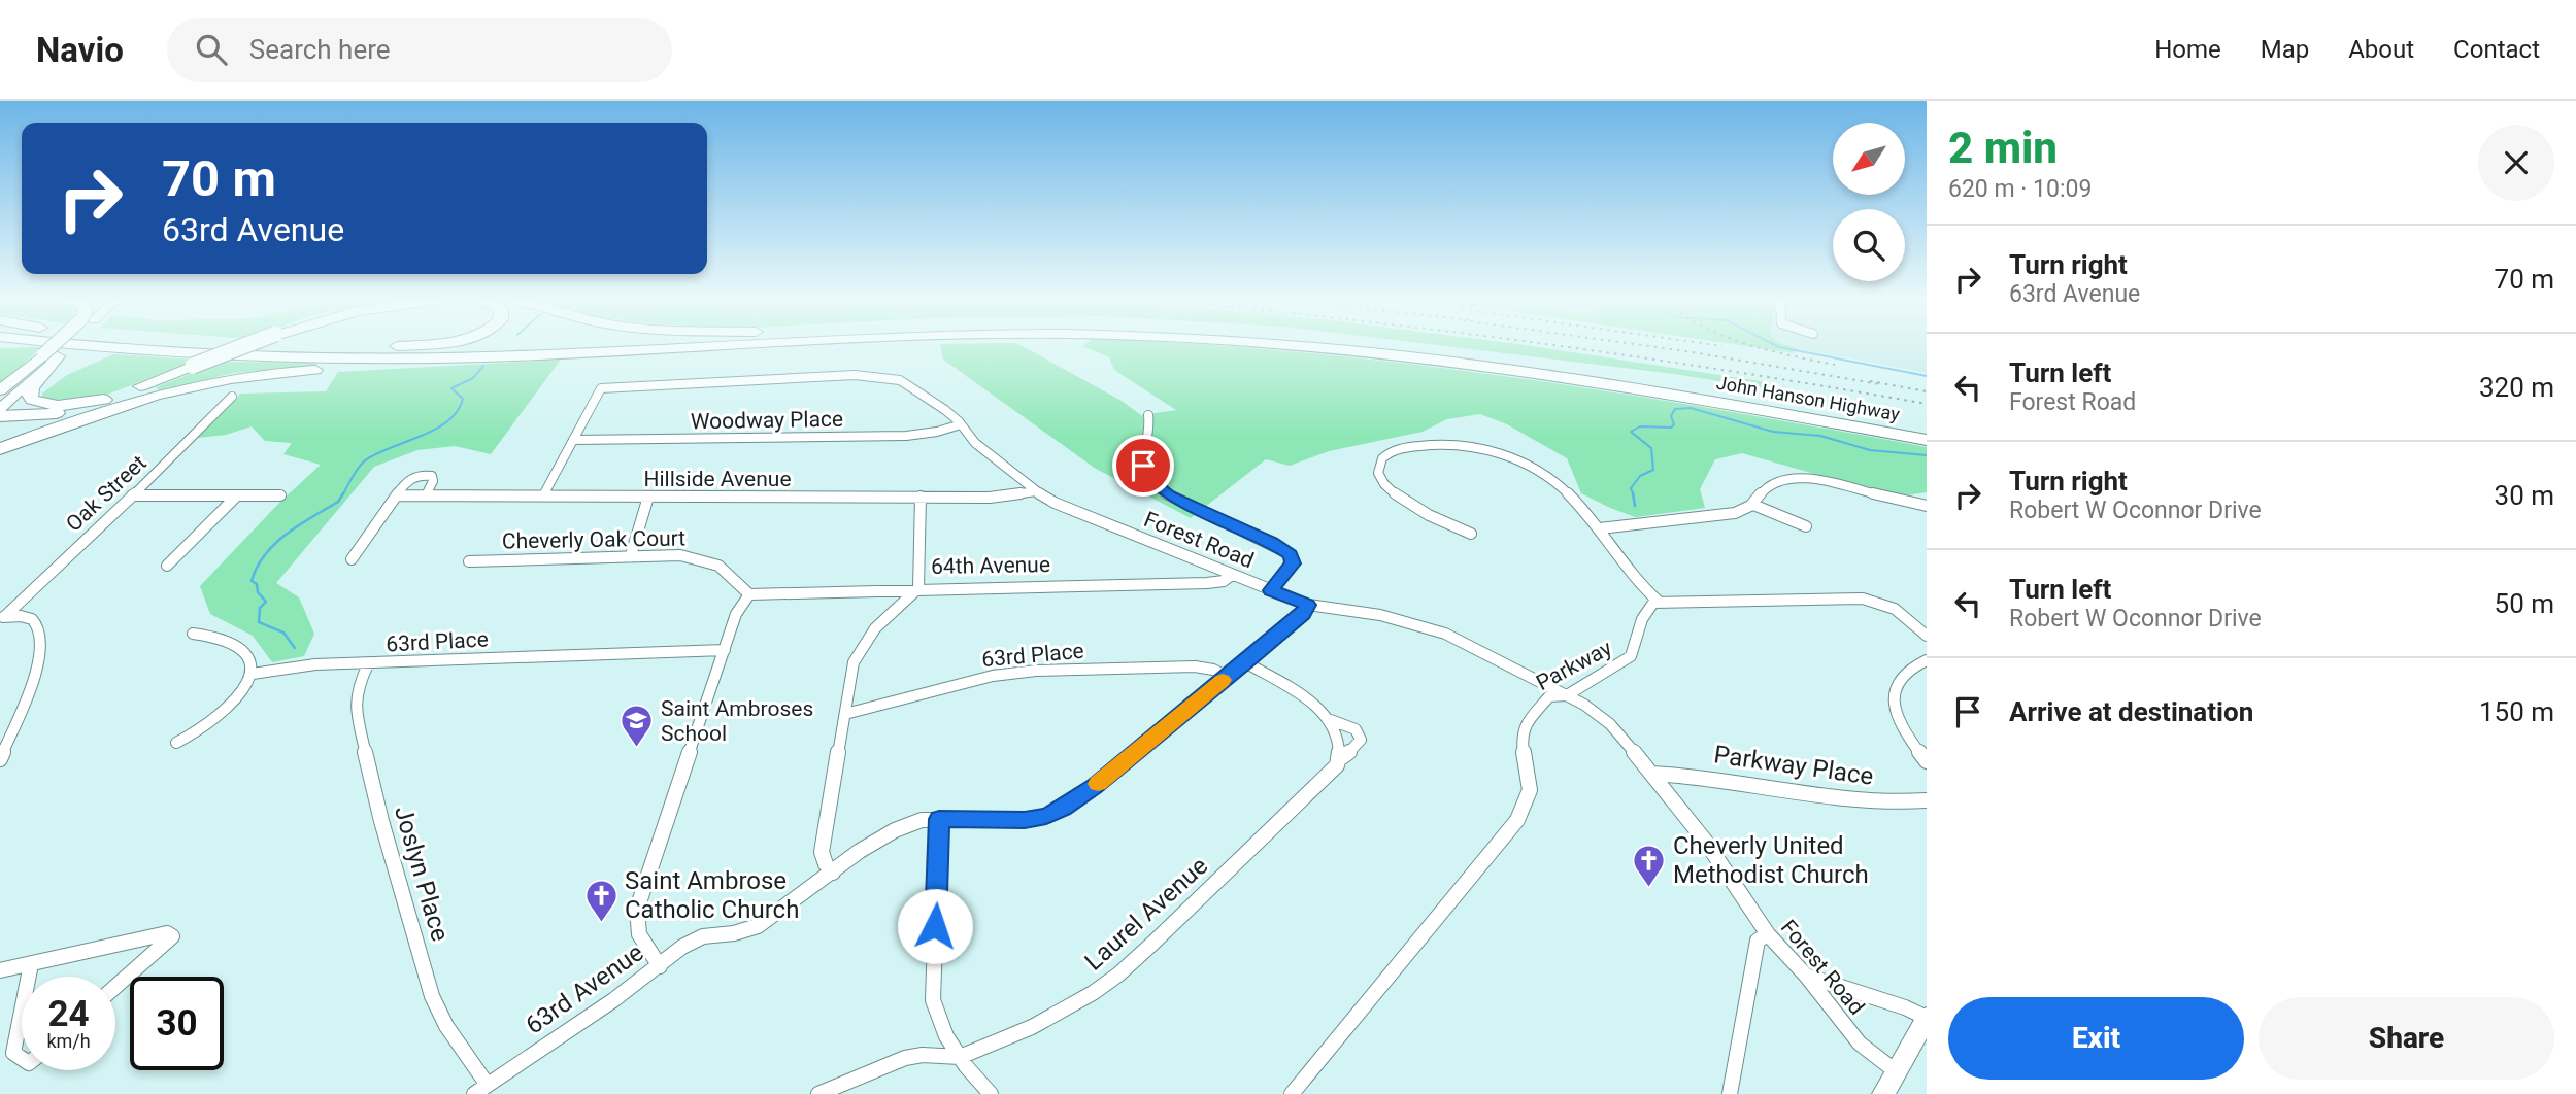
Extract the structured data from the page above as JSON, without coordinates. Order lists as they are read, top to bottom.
{
  "streets": {
    "highway": ["John Hanson Highway"],
    "street": [
      "Woodway Place",
      "Hillside Avenue",
      "Oak Street",
      "Cheverly Oak Court",
      "Forest Road",
      "64th Avenue",
      "63rd Place",
      "Parkway",
      "Parkway Place",
      "Joslyn Place",
      "Laurel Avenue",
      "63rd Avenue"
    ]
  },
  "crossings": [
    ["Woodway Place", "Forest Road"],
    ["Hillside Avenue", "Forest Road"],
    ["Cheverly Oak Court", "64th Avenue"],
    ["Forest Road", "64th Avenue"],
    ["Forest Road", "Parkway"],
    ["Forest Road", "Parkway Place"],
    ["Forest Road", "63rd Avenue"],
    ["63rd Place", "Joslyn Place"],
    ["63rd Place", "63rd Avenue"],
    ["Joslyn Place", "63rd Avenue"]
  ],
  "places": {
    "school or university": ["Saint Ambroses School"],
    "church": ["Cheverly United Methodist Church", "Saint Ambrose Catholic Church"]
  },
  "north": "bottom left",
  "page": {
    "header": "Navio",
    "search": "Search here",
    "nav": [
      "Home",
      "Map",
      "About",
      "Contact"
    ],
    "heading": ["2 min", "620 m · 10:09"],
    "turn": ["70 m", "63rd Avenue"],
    "list": [
      {
        "name": "Turn right",
        "note": "63rd Avenue",
        "value": "70 m"
      },
      {
        "name": "Turn left",
        "note": "Forest Road",
        "value": "320 m"
      },
      {
        "name": "Turn right",
        "note": "Robert W Oconnor Drive",
        "value": "30 m"
      },
      {
        "name": "Turn left",
        "note": "Robert W Oconnor Drive",
        "value": "50 m"
      },
      {
        "name": "Arrive at destination",
        "value": "150 m"
      }
    ],
    "speed": "24 km/h",
    "limit": "30",
    "buttons": ["Exit", "Share"]
  }
}
